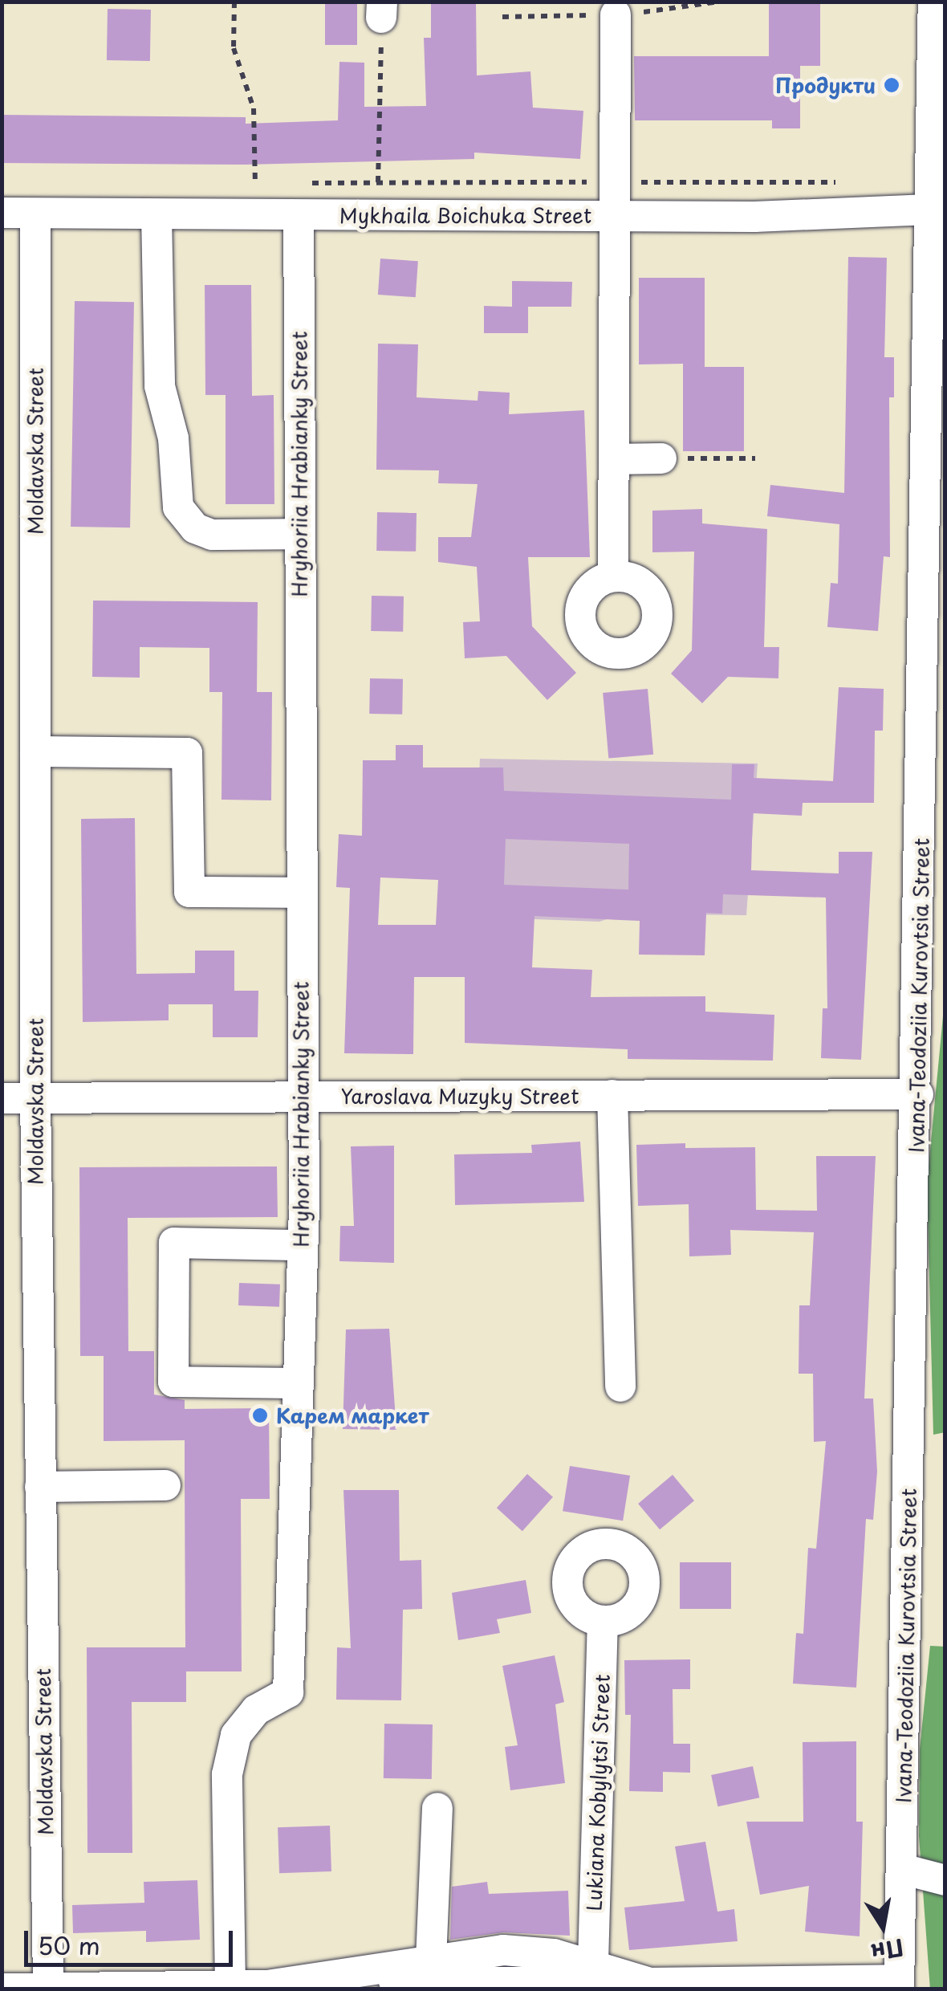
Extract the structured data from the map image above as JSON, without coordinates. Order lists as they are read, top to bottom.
{
  "streets": {
    "street": [
      "Mykhaila Boichuka Street",
      "Moldavska Street",
      "Hryhoriia Hrabianky Street",
      "Ivana-Teodoziia Kurovtsia Street",
      "Yaroslava Muzyky Street",
      "Lukiana Kobylytsi Street"
    ]
  },
  "crossings": [
    ["Mykhaila Boichuka Street", "Moldavska Street"],
    ["Mykhaila Boichuka Street", "Hryhoriia Hrabianky Street"],
    ["Mykhaila Boichuka Street", "Ivana-Teodoziia Kurovtsia Street"],
    ["Moldavska Street", "Yaroslava Muzyky Street"],
    ["Hryhoriia Hrabianky Street", "Yaroslava Muzyky Street"],
    ["Ivana-Teodoziia Kurovtsia Street", "Yaroslava Muzyky Street"]
  ],
  "places": ["Продукти", "Карем маркет"],
  "scale_bar": "50 m",
  "north": "bottom"
}
